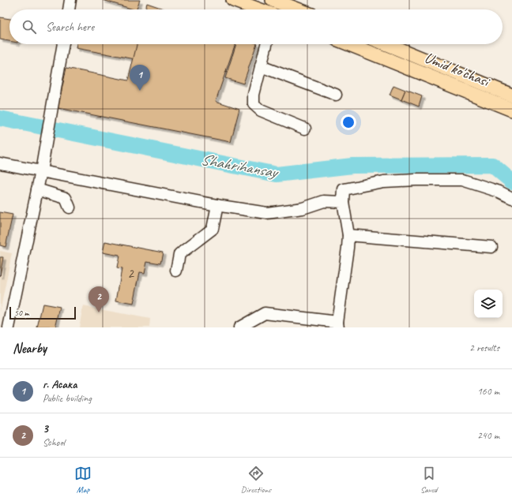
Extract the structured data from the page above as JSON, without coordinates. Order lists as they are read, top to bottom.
{
  "streets": {
    "main road": ["Umid ko'chasi"]
  },
  "water": ["Shahrihansay"],
  "house_numbers": ["2"],
  "scale_bar": "50 m",
  "page": {
    "search": "Search here",
    "pins": ["1", "2"],
    "scale": "50 m",
    "heading": ["Nearby", "2 results"],
    "list": [
      {
        "mark": "1",
        "name": "г. Асака",
        "note": "Public building",
        "value": "160 m"
      },
      {
        "mark": "2",
        "name": "3",
        "note": "School",
        "value": "240 m"
      }
    ],
    "nav": ["Map", "Directions", "Saved"]
  }
}
